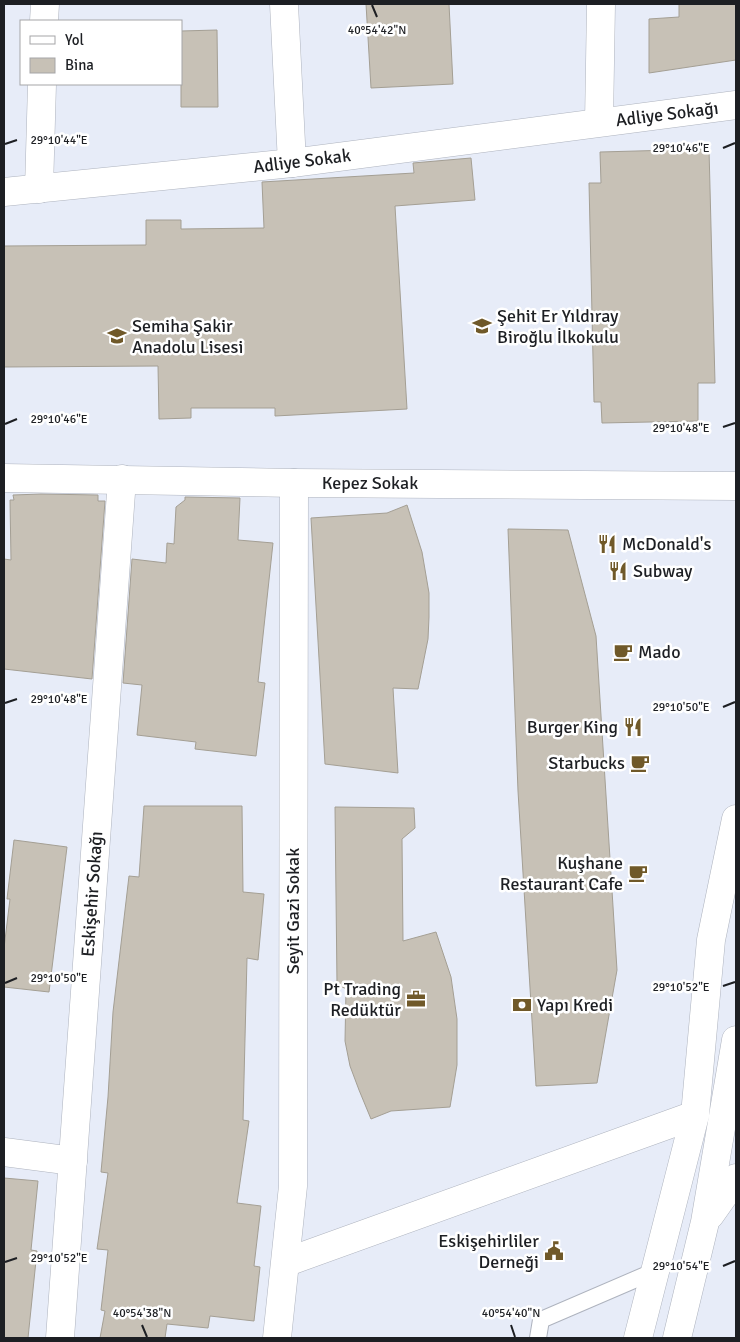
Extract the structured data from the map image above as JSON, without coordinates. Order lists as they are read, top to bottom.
{
  "streets": {
    "street": [
      "Adliye Sokağı",
      "Adliye Sokak",
      "Kepez Sokak",
      "Eskişehir Sokağı",
      "Seyit Gazi Sokak"
    ]
  },
  "crossings": [
    ["Adliye Sokağı", "Adliye Sokak"],
    ["Kepez Sokak", "Eskişehir Sokağı"],
    ["Kepez Sokak", "Seyit Gazi Sokak"]
  ],
  "places": {
    "school or university": ["Şehit Er Yıldıray Biroğlu İlkokulu", "Semiha Şakir Anadolu Lisesi"],
    "restaurant": ["McDonald's", "Subway", "Burger King"],
    "cafe": ["Mado", "Starbucks", "Kuşhane Restaurant Cafe"],
    "office": ["Pt Trading Redüktür"],
    "bank": ["Yapı Kredi"],
    "public building": ["Eskişehirliler Derneği"]
  },
  "legend": ["Yol", "Bina"],
  "coordinates": [
    "40°54'42\"N",
    "29°10'44\"E",
    "29°10'46\"E",
    "29°10'48\"E",
    "29°10'50\"E",
    "29°10'52\"E",
    "29°10'54\"E",
    "40°54'38\"N",
    "40°54'40\"N"
  ]
}
